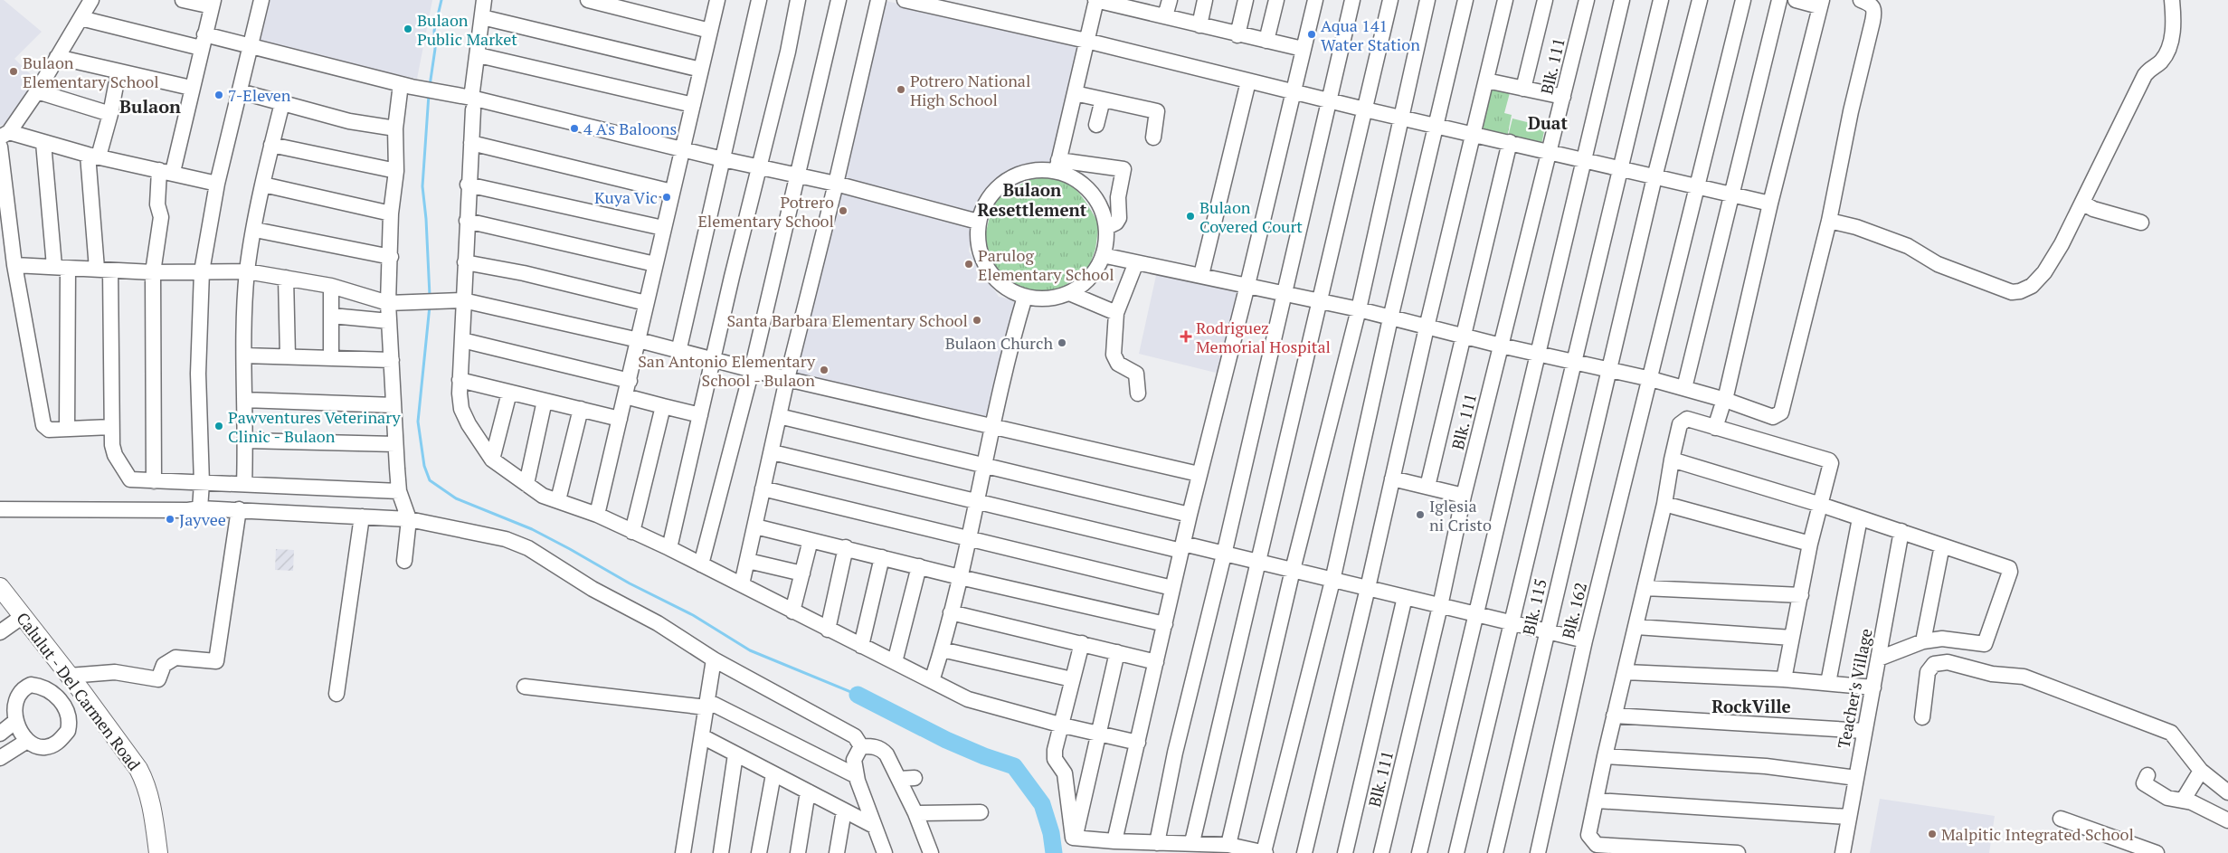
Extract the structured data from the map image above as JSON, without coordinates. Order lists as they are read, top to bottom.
{
  "streets": {
    "main road": ["Calulut - Del Carmen Road"],
    "street": [
      "Blk. 111",
      "Blk. 115",
      "Blk. 162",
      "Teacher's Village"
    ]
  },
  "districts": [
    "Bulaon",
    "Duat",
    "Bulaon Resettlement",
    "RockVille"
  ],
  "places": {
    "other": [
      "Bulaon Public Market",
      "Aqua 141 Water Station",
      "Bulaon Elementary School",
      "Potrero National High School",
      "7-Eleven",
      "4 A's Baloons",
      "Kuya Vic",
      "Potrero Elementary School",
      "Bulaon Covered Court",
      "Parulog Elementary School",
      "Santa Barbara Elementary School",
      "Bulaon Church",
      "San Antonio Elementary School - Bulaon",
      "Pawventures Veterinary Clinic - Bulaon",
      "Iglesia ni Cristo",
      "Jayvee",
      "Malpitic Integrated School"
    ],
    "health": ["Rodriguez Memorial Hospital"]
  }
}
